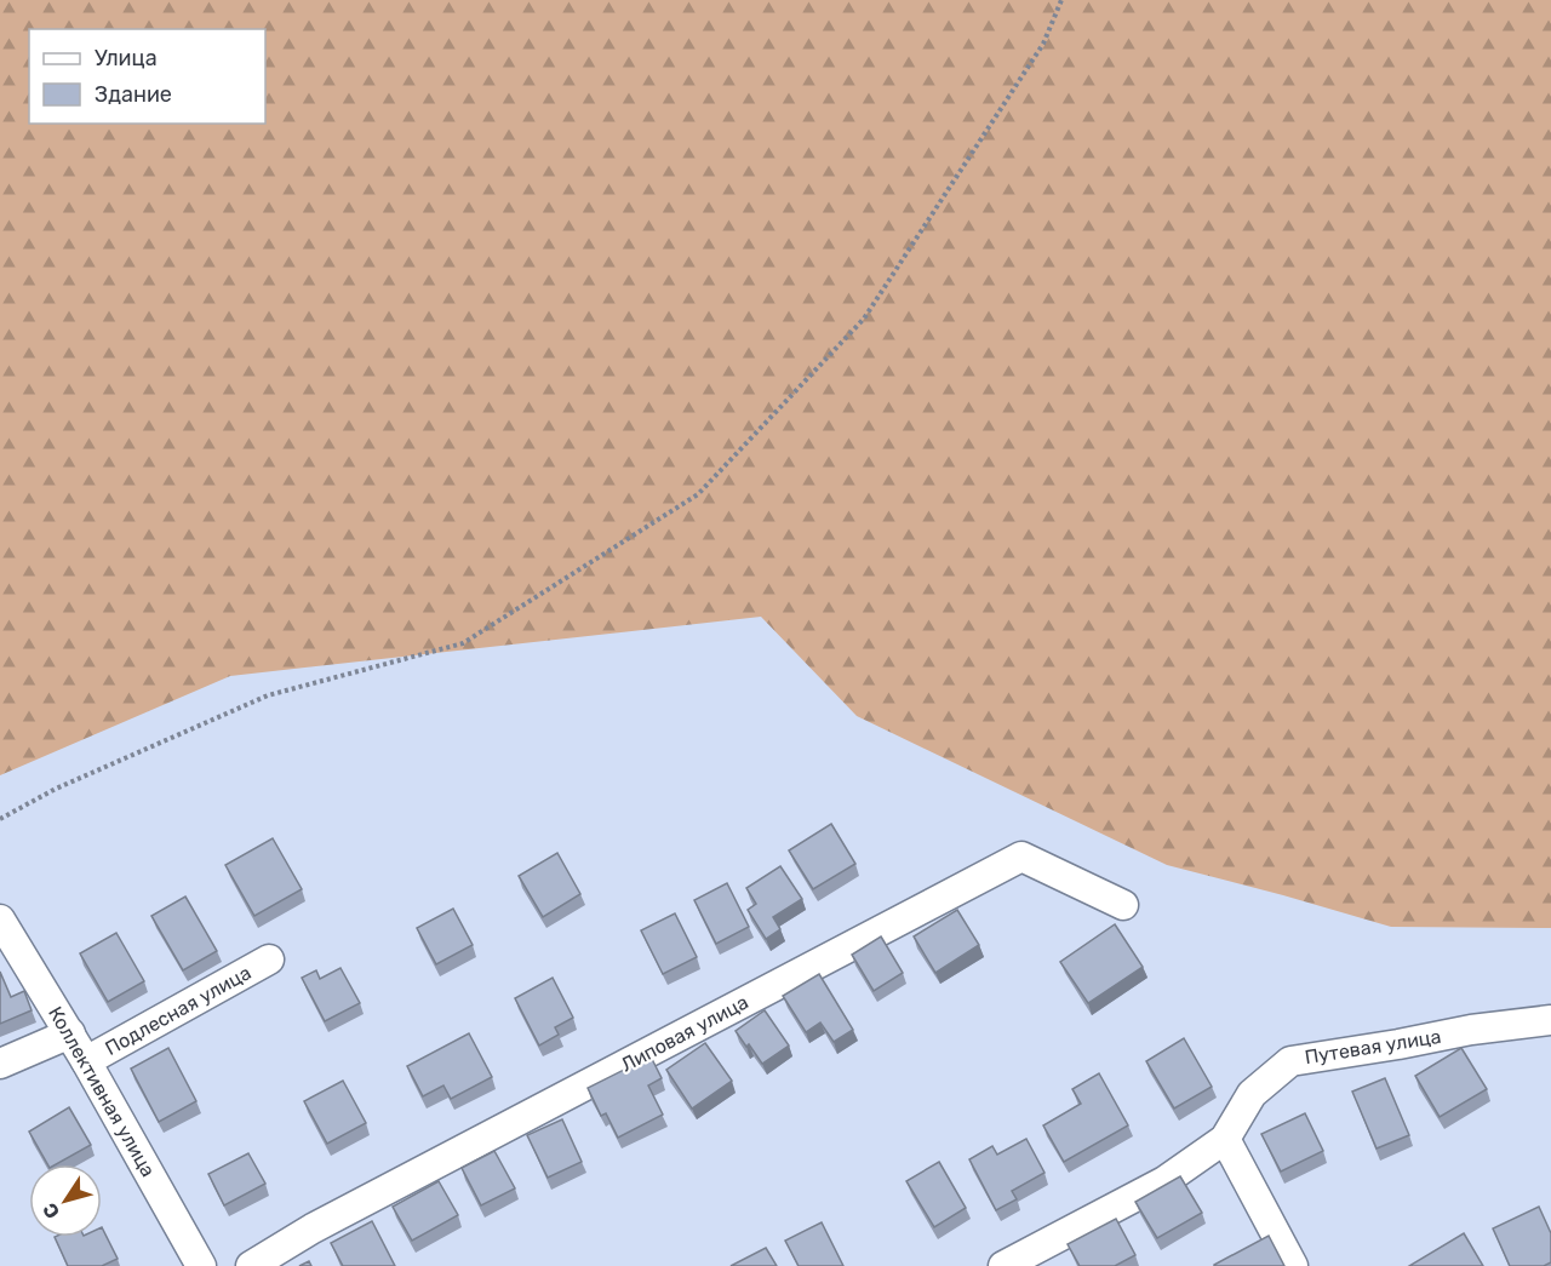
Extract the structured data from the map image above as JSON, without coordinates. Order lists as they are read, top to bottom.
{
  "streets": {
    "street": [
      "Подлесная улица",
      "Липовая улица",
      "Путевая улица",
      "Коллективная улица"
    ]
  },
  "crossings": [
    ["Подлесная улица", "Коллективная улица"]
  ],
  "legend": ["Улица", "Здание"],
  "north": "bottom left"
}
